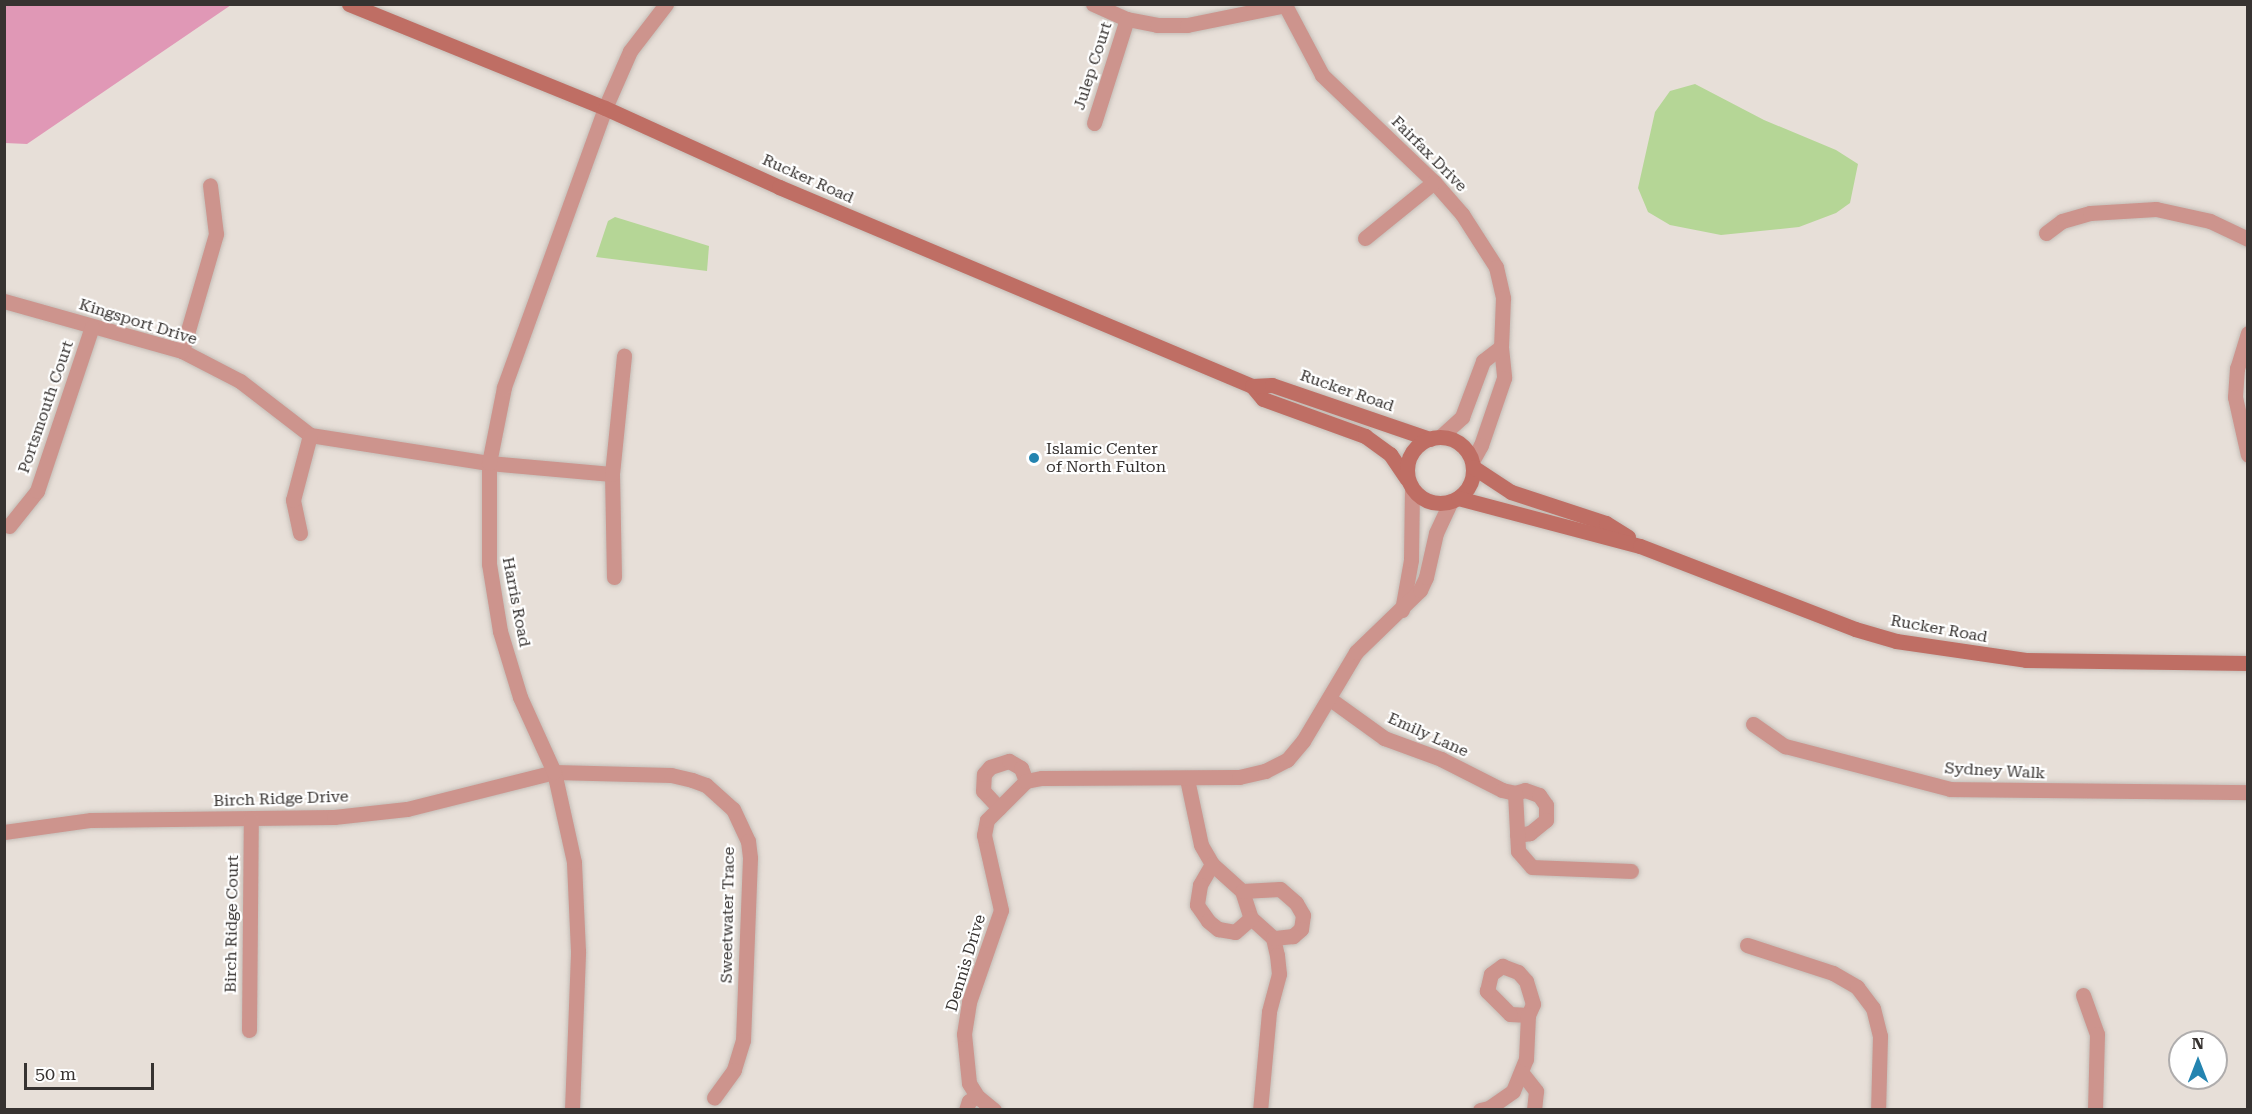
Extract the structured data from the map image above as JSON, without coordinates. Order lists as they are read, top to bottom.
{
  "streets": {
    "main road": ["Rucker Road"],
    "street": [
      "Julep Court",
      "Fairfax Drive",
      "Kingsport Drive",
      "Portsmouth Court",
      "Harris Road",
      "Emily Lane",
      "Sydney Walk",
      "Birch Ridge Drive",
      "Sweetwater Trace",
      "Birch Ridge Court",
      "Dennis Drive"
    ]
  },
  "crossings": [
    ["Fairfax Drive", "Rucker Road"],
    ["Rucker Road", "Harris Road"],
    ["Kingsport Drive", "Portsmouth Court"],
    ["Harris Road", "Birch Ridge Drive"],
    ["Harris Road", "Sweetwater Trace"],
    ["Birch Ridge Drive", "Sweetwater Trace"],
    ["Birch Ridge Drive", "Birch Ridge Court"]
  ],
  "places": ["Islamic Center of North Fulton"],
  "scale_bar": "50 m",
  "north": "top"
}
